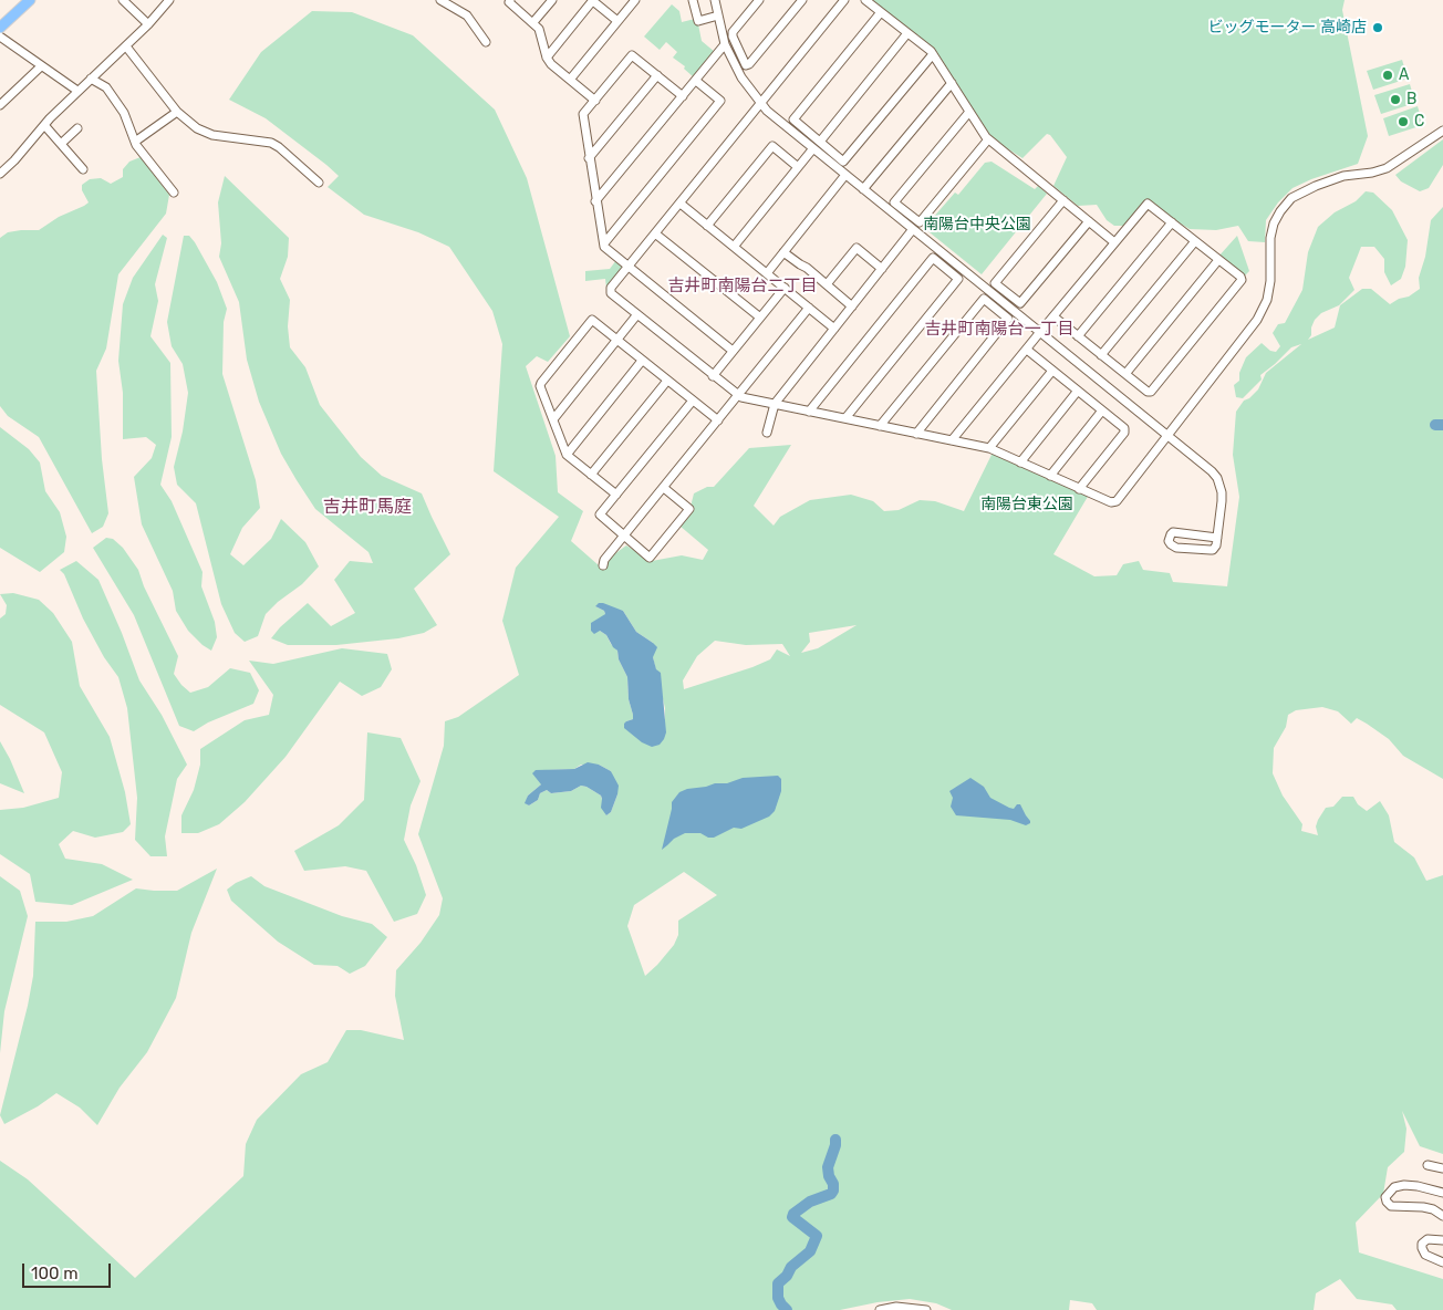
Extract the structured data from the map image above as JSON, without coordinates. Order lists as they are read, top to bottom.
{
  "districts": ["吉井町南陽台二丁目", "吉井町南陽台一丁目", "吉井町馬庭"],
  "parks": ["南陽台中央公園", "南陽台東公園"],
  "places": [
    "ビッグモーター 高崎店",
    "A",
    "B",
    "C"
  ],
  "scale_bar": "100 m"
}
